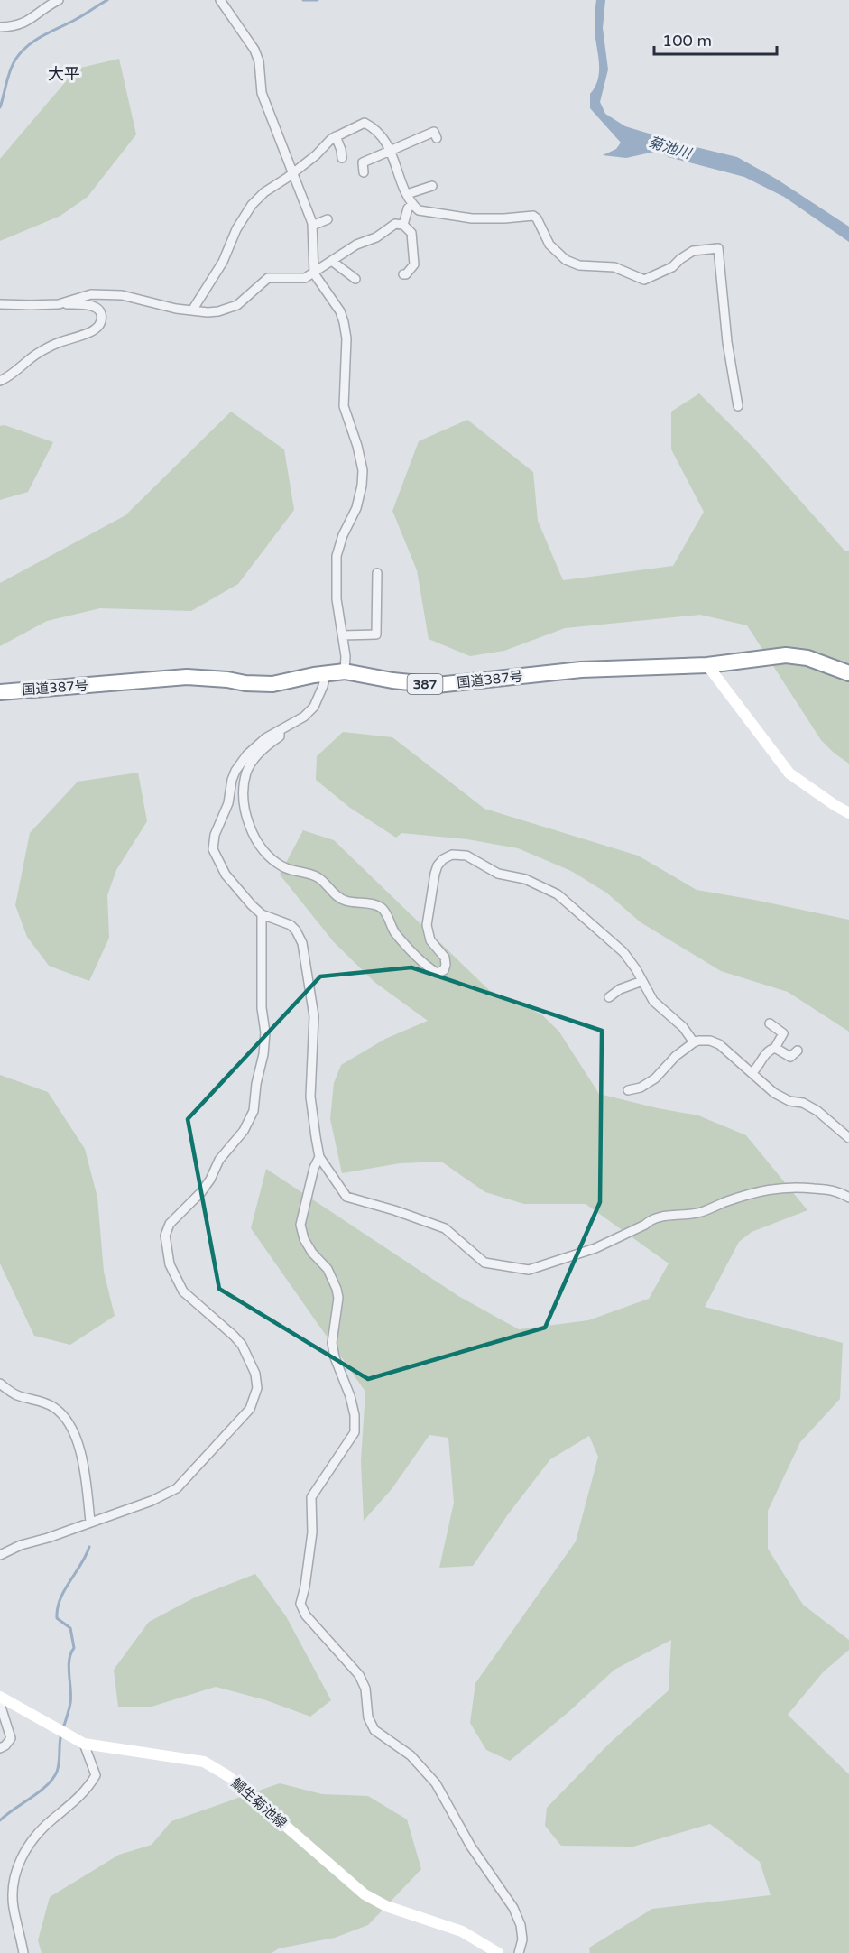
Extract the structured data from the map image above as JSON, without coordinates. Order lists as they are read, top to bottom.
{
  "streets": {
    "highway": ["国道387号", "387"],
    "main road": ["鯛生菊池線"]
  },
  "districts": ["大平"],
  "water": ["菊池川"],
  "scale_bar": "100 m"
}
